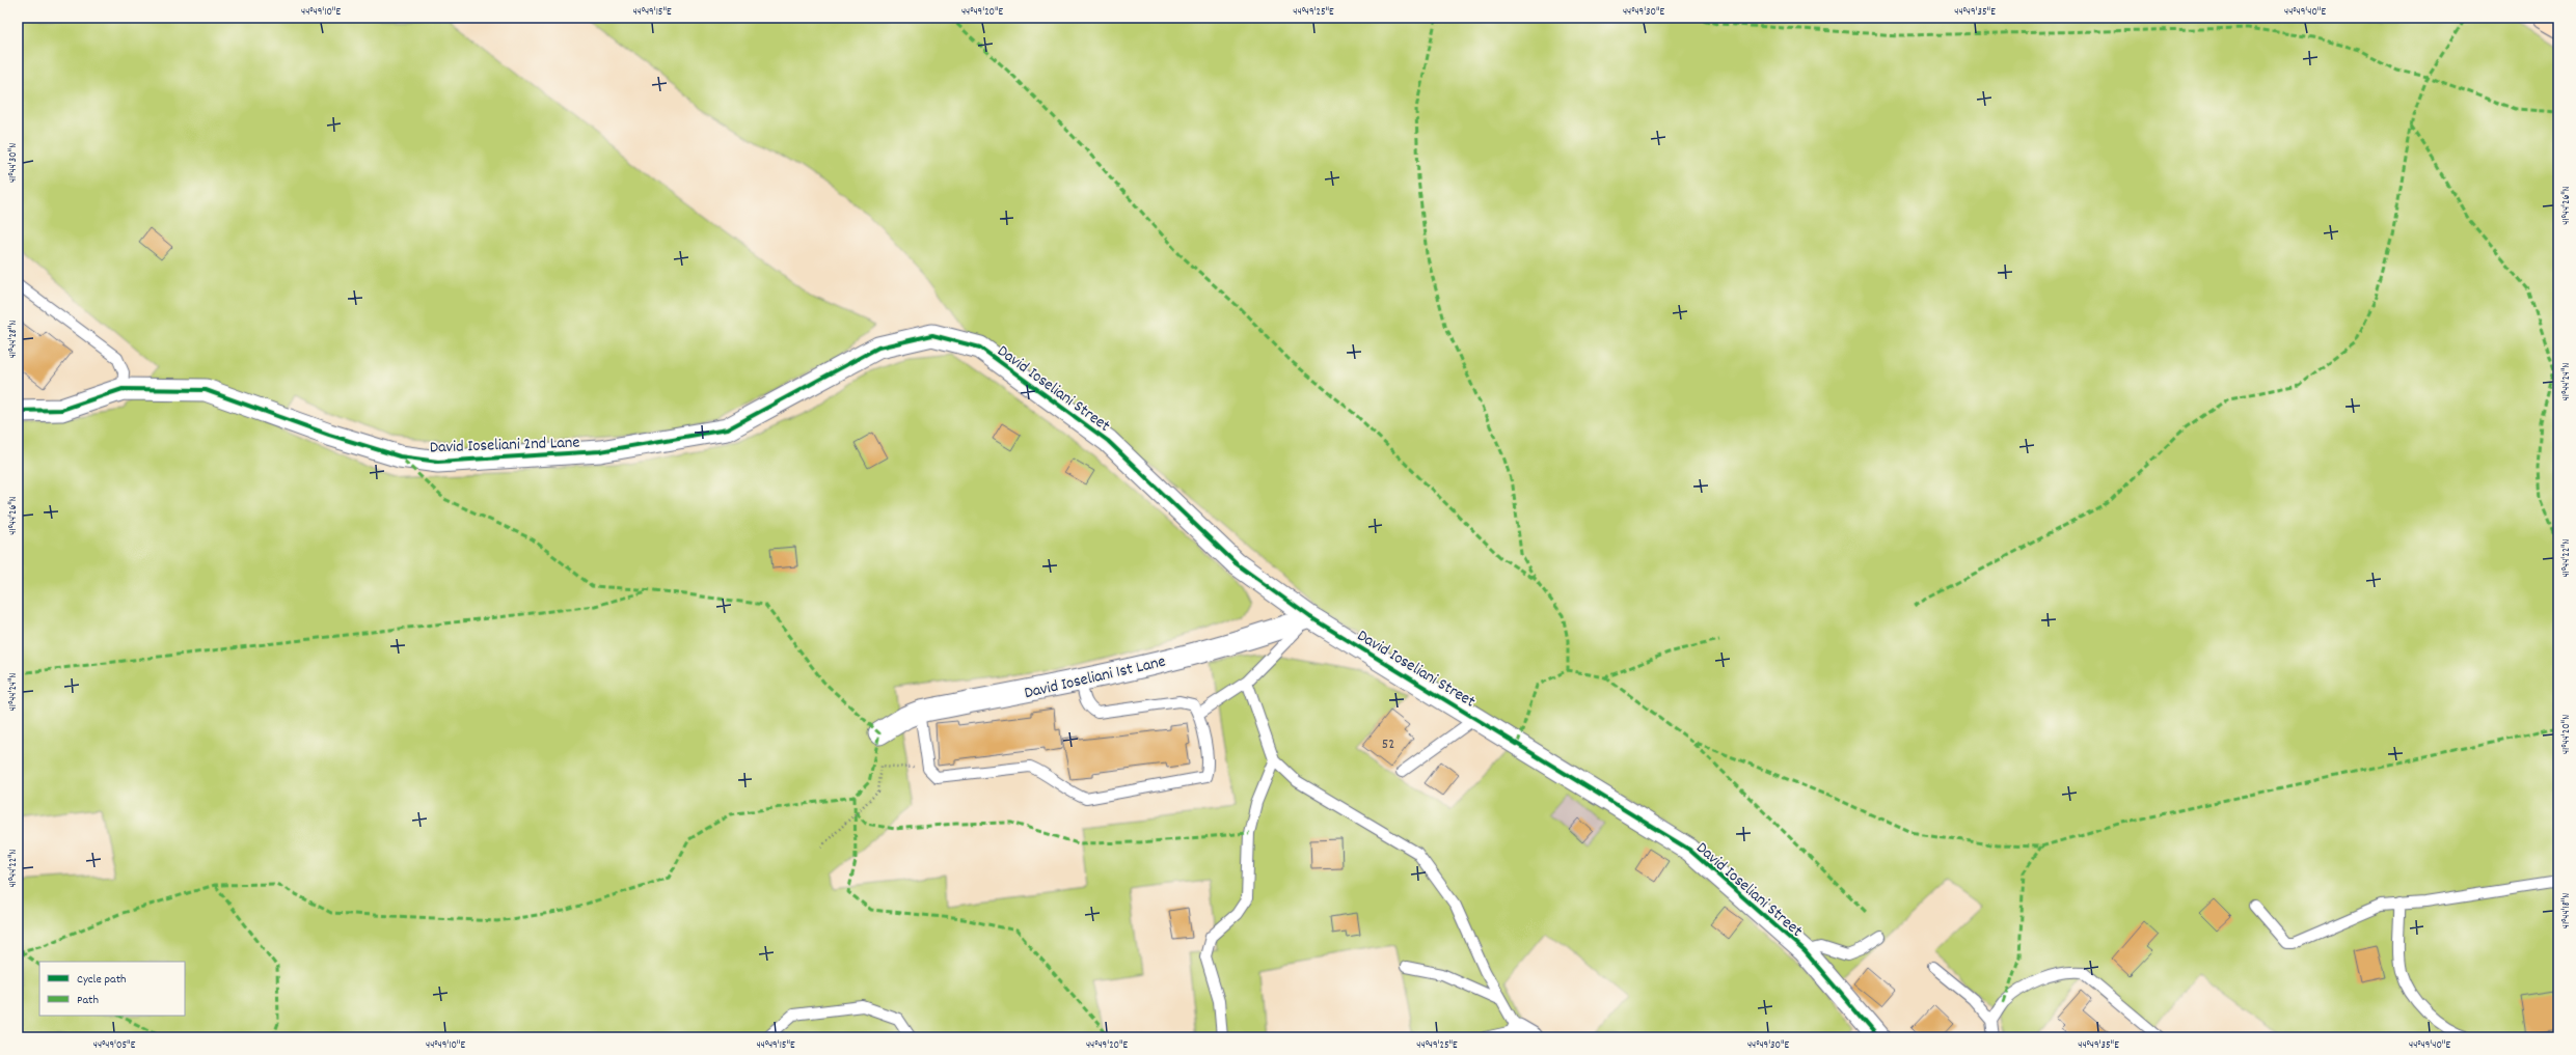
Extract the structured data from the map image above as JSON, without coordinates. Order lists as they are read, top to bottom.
{
  "streets": {
    "street": ["David Ioseliani Street", "David Ioseliani 2nd Lane", "David Ioseliani 1st Lane"]
  },
  "crossings": [
    ["David Ioseliani Street", "David Ioseliani 2nd Lane"],
    ["David Ioseliani Street", "David Ioseliani 1st Lane"]
  ],
  "house_numbers": ["52"],
  "legend": ["Cycle path", "Path"],
  "coordinates": [
    "44°49'10\"E",
    "44°49'15\"E",
    "44°49'20\"E",
    "44°49'25\"E",
    "44°49'30\"E",
    "44°49'35\"E",
    "44°49'40\"E",
    "41°44'30\"N",
    "41°44'26\"N",
    "41°44'28\"N",
    "41°44'24\"N",
    "41°44'22\"N",
    "41°44'20\"N",
    "41°44'18\"N",
    "44°49'05\"E"
  ]
}
